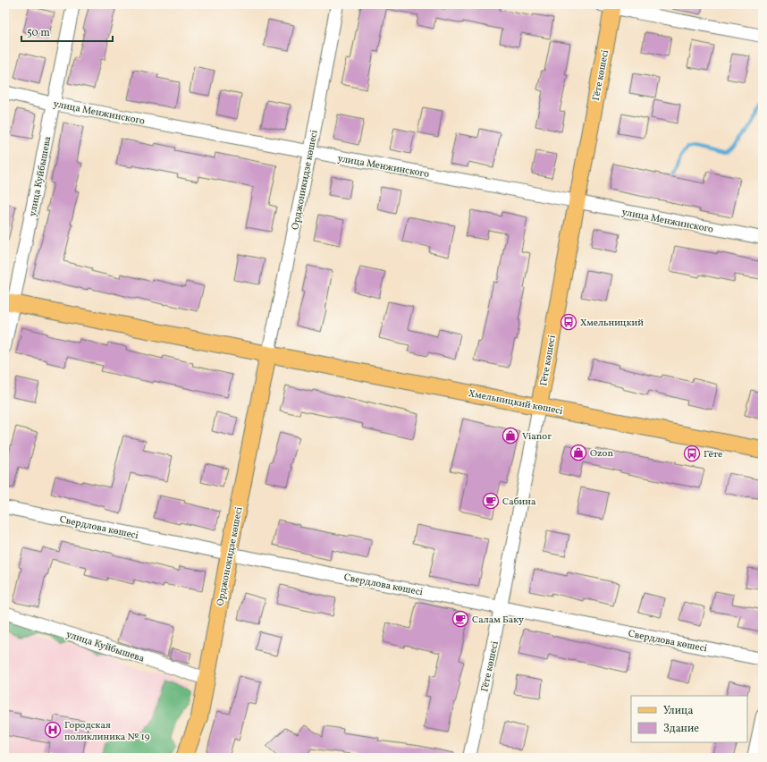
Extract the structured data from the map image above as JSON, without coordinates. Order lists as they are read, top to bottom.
{
  "streets": {
    "main road": ["Гёте көшесі", "Хмельницкий көшесі", "Орджонокидзе көшесі"],
    "street": [
      "улица Менжинского",
      "улица Куйбышева",
      "Орджоникидзе көшесі",
      "Свердлова көшесі"
    ]
  },
  "crossings": [
    ["Гёте көшесі", "улица Менжинского"],
    ["Гёте көшесі", "Хмельницкий көшесі"],
    ["Гёте көшесі", "Свердлова көшесі"],
    ["улица Менжинского", "улица Куйбышева"],
    ["улица Менжинского", "Орджоникидзе көшесі"],
    ["улица Куйбышева", "Хмельницкий көшесі"],
    ["улица Куйбышева", "Орджонокидзе көшесі"],
    ["Орджоникидзе көшесі", "Хмельницкий көшесі"],
    ["Орджоникидзе көшесі", "Орджонокидзе көшесі"],
    ["Хмельницкий көшесі", "Орджонокидзе көшесі"],
    ["Свердлова көшесі", "Орджонокидзе көшесі"]
  ],
  "places": {
    "bus stop": ["Хмельницкий", "Гёте"],
    "shop": ["Vianor", "Ozon"],
    "cafe": ["Сабина", "Салам Баку"],
    "hospital": ["Городская поликлиника № 19"]
  },
  "legend": ["Улица", "Здание"],
  "scale_bar": "50 m"
}
